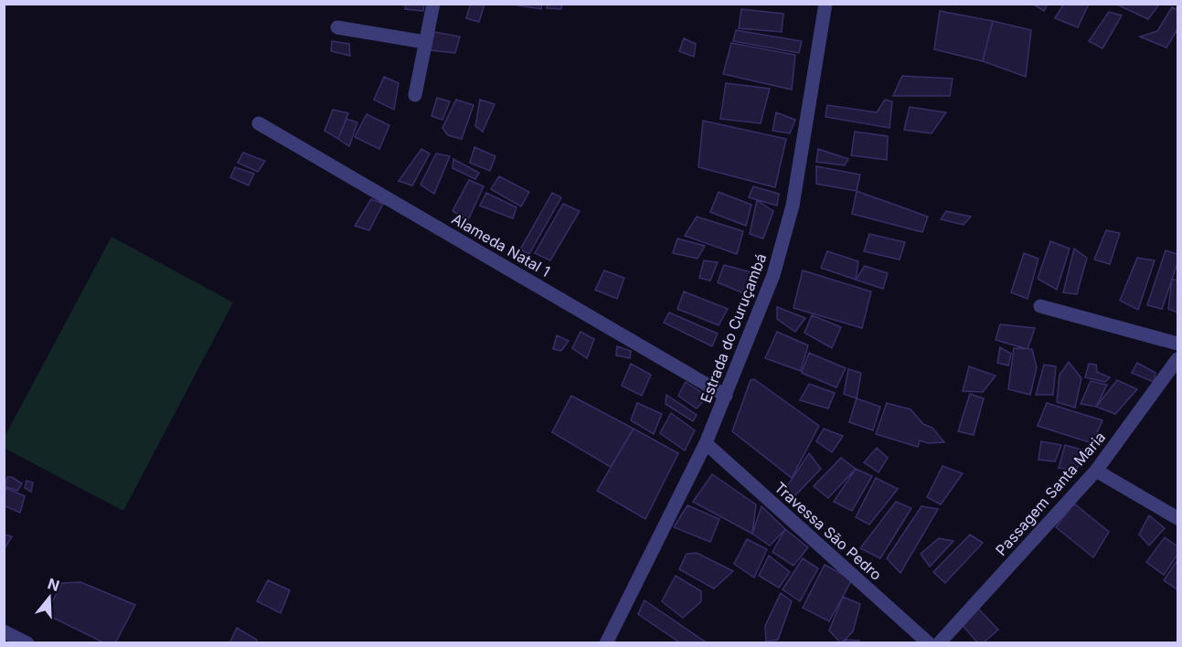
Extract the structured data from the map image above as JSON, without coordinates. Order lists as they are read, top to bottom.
{
  "streets": {
    "street": [
      "Alameda Natal 1",
      "Estrada do Curuçambá",
      "Passagem Santa Maria",
      "Travessa São Pedro"
    ]
  },
  "crossings": [
    ["Alameda Natal 1", "Estrada do Curuçambá"],
    ["Estrada do Curuçambá", "Travessa São Pedro"]
  ],
  "north": "top"
}
